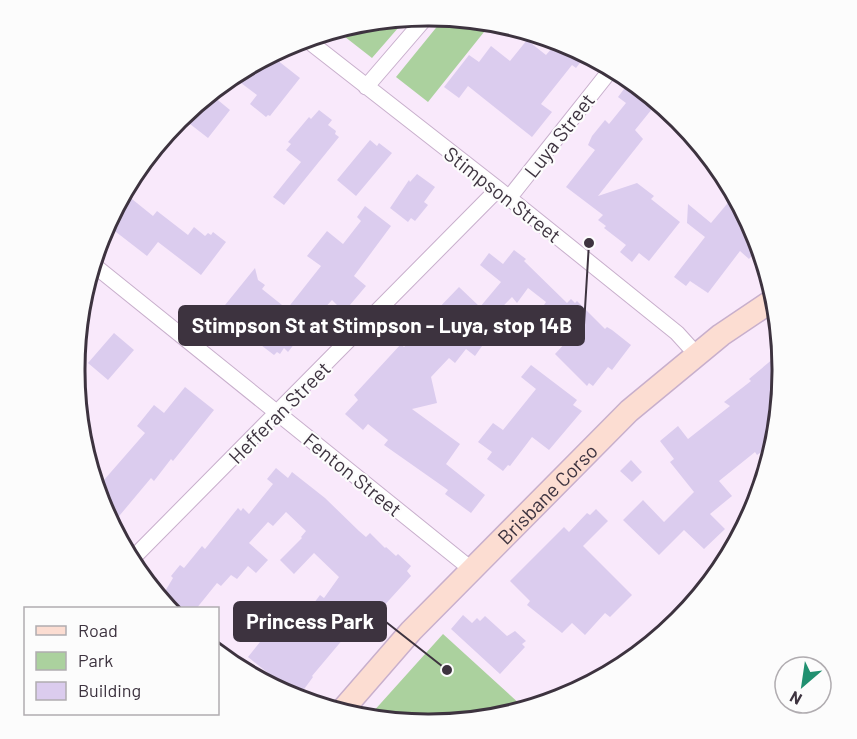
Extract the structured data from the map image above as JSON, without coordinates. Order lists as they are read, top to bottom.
{
  "streets": {
    "street": [
      "Luya Street",
      "Stimpson Street",
      "Hefferan Street",
      "Fenton Street",
      "Brisbane Corso"
    ]
  },
  "crossings": [
    ["Luya Street", "Stimpson Street"],
    ["Luya Street", "Hefferan Street"],
    ["Stimpson Street", "Hefferan Street"],
    ["Stimpson Street", "Brisbane Corso"],
    ["Hefferan Street", "Fenton Street"],
    ["Fenton Street", "Brisbane Corso"]
  ],
  "places": ["Stimpson St at Stimpson - Luya, stop 14B", "Princess Park"],
  "legend": ["Road", "Park", "Building"],
  "north": "bottom left"
}
